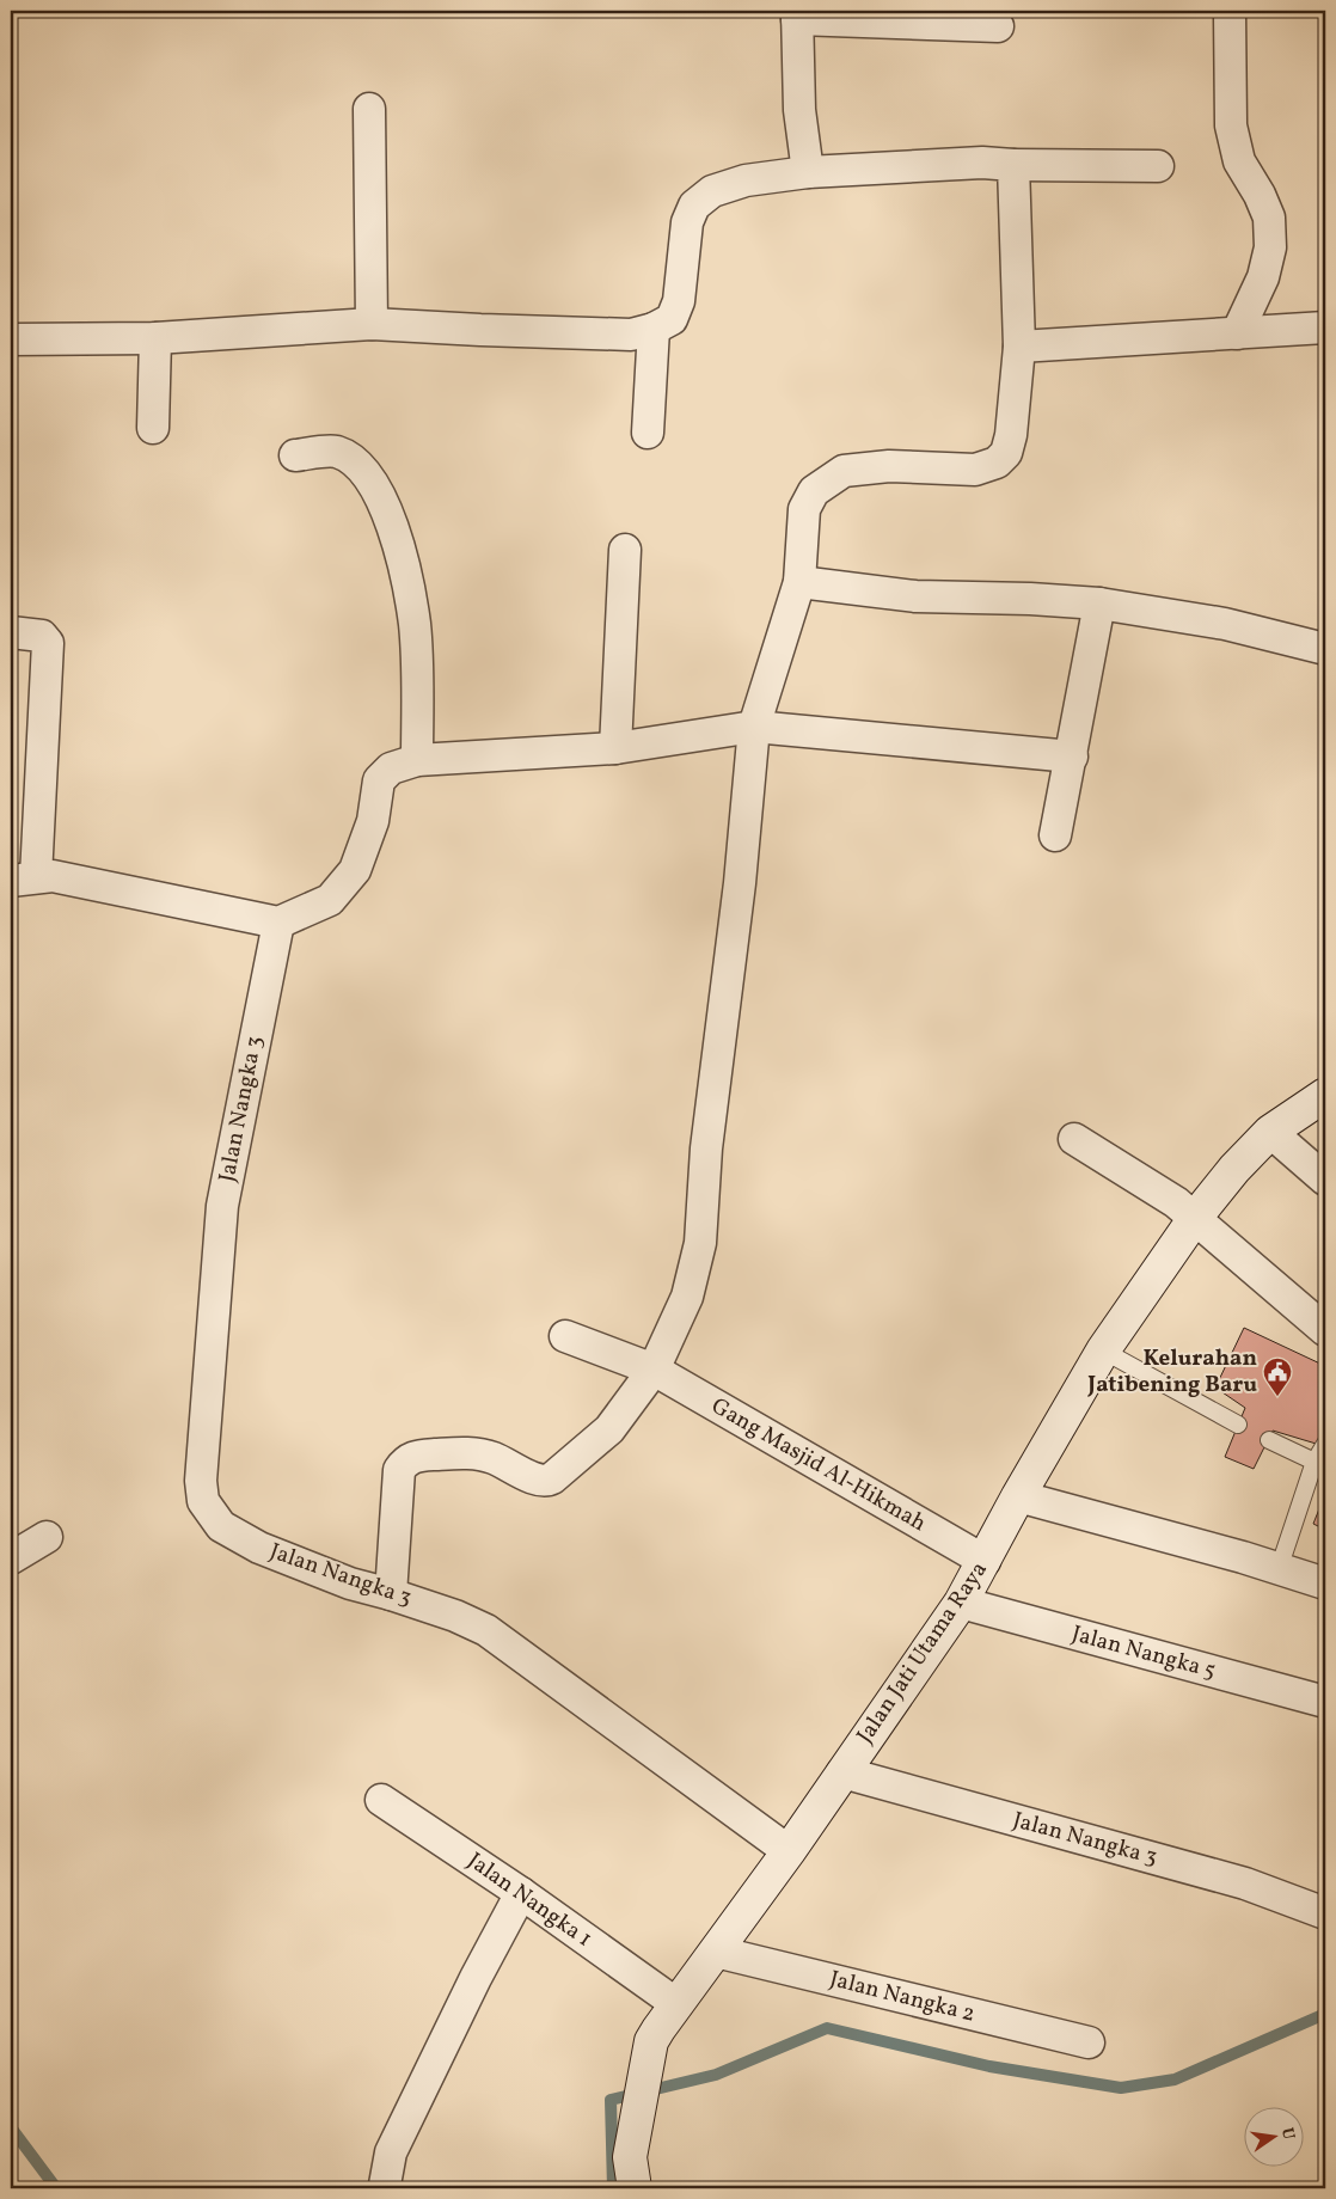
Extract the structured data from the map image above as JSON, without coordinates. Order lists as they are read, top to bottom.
{
  "streets": {
    "street": [
      "Jalan Nangka 3",
      "Gang Masjid Al-Hikmah",
      "Jalan Jati Utama Raya",
      "Jalan Nangka 5",
      "Jalan Nangka 1",
      "Jalan Nangka 2"
    ]
  },
  "crossings": [
    ["Jalan Nangka 3", "Jalan Jati Utama Raya"],
    ["Gang Masjid Al-Hikmah", "Jalan Jati Utama Raya"],
    ["Jalan Jati Utama Raya", "Jalan Nangka 5"],
    ["Jalan Jati Utama Raya", "Jalan Nangka 1"],
    ["Jalan Jati Utama Raya", "Jalan Nangka 2"]
  ],
  "places": {
    "public building": ["Kelurahan Jatibening Baru"]
  },
  "north": "right"
}
